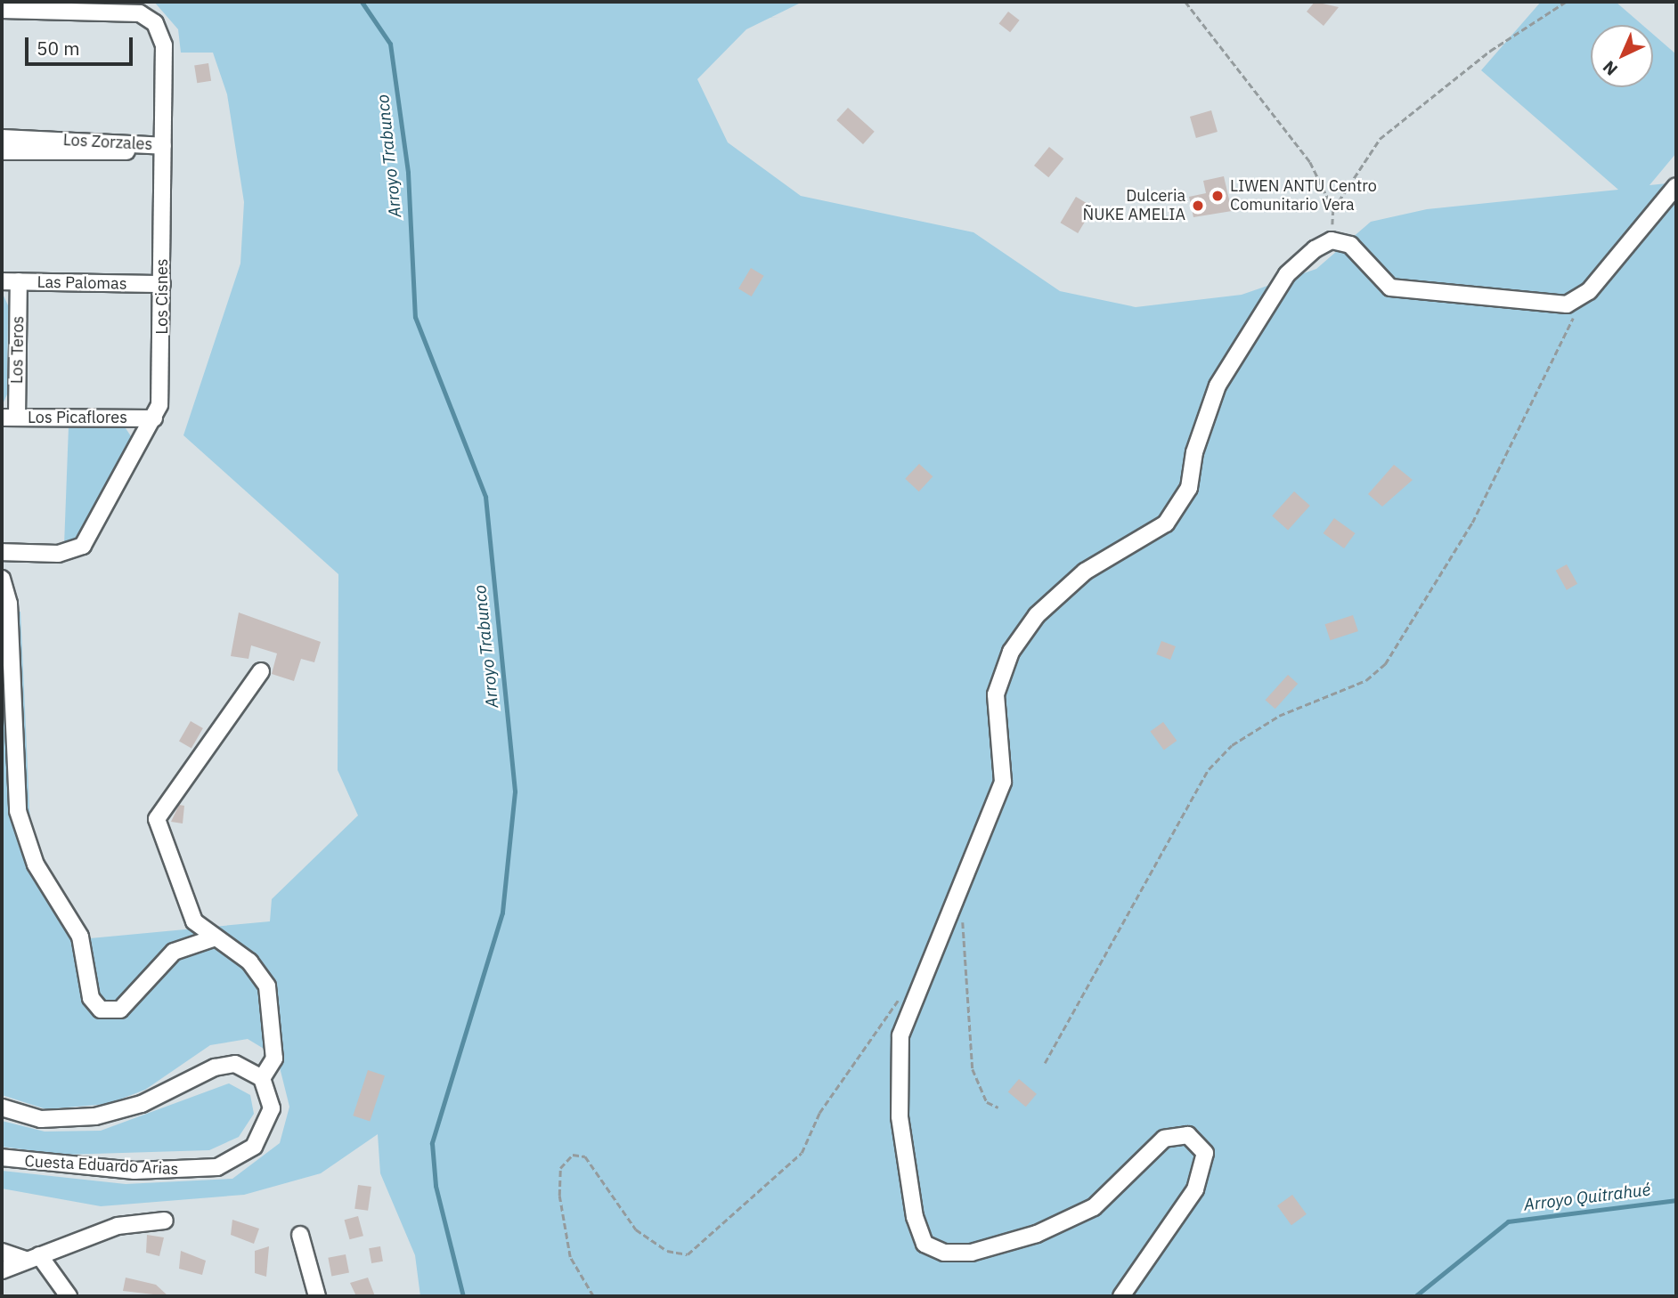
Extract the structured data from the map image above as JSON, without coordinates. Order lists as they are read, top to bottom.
{
  "streets": {
    "street": [
      "Los Zorzales",
      "Las Palomas",
      "Los Cisnes",
      "Los Teros",
      "Los Picaflores",
      "Cuesta Eduardo Arias"
    ]
  },
  "crossings": [
    ["Los Zorzales", "Los Cisnes"],
    ["Las Palomas", "Los Cisnes"],
    ["Las Palomas", "Los Teros"],
    ["Los Cisnes", "Los Picaflores"],
    ["Los Teros", "Los Picaflores"]
  ],
  "water": ["Arroyo Trabunco", "Arroyo Quitrahué"],
  "places": ["LIWEN ANTU Centro Comunitario Vera", "Dulceria ÑUKE AMELIA"],
  "scale_bar": "50 m",
  "north": "bottom left"
}
